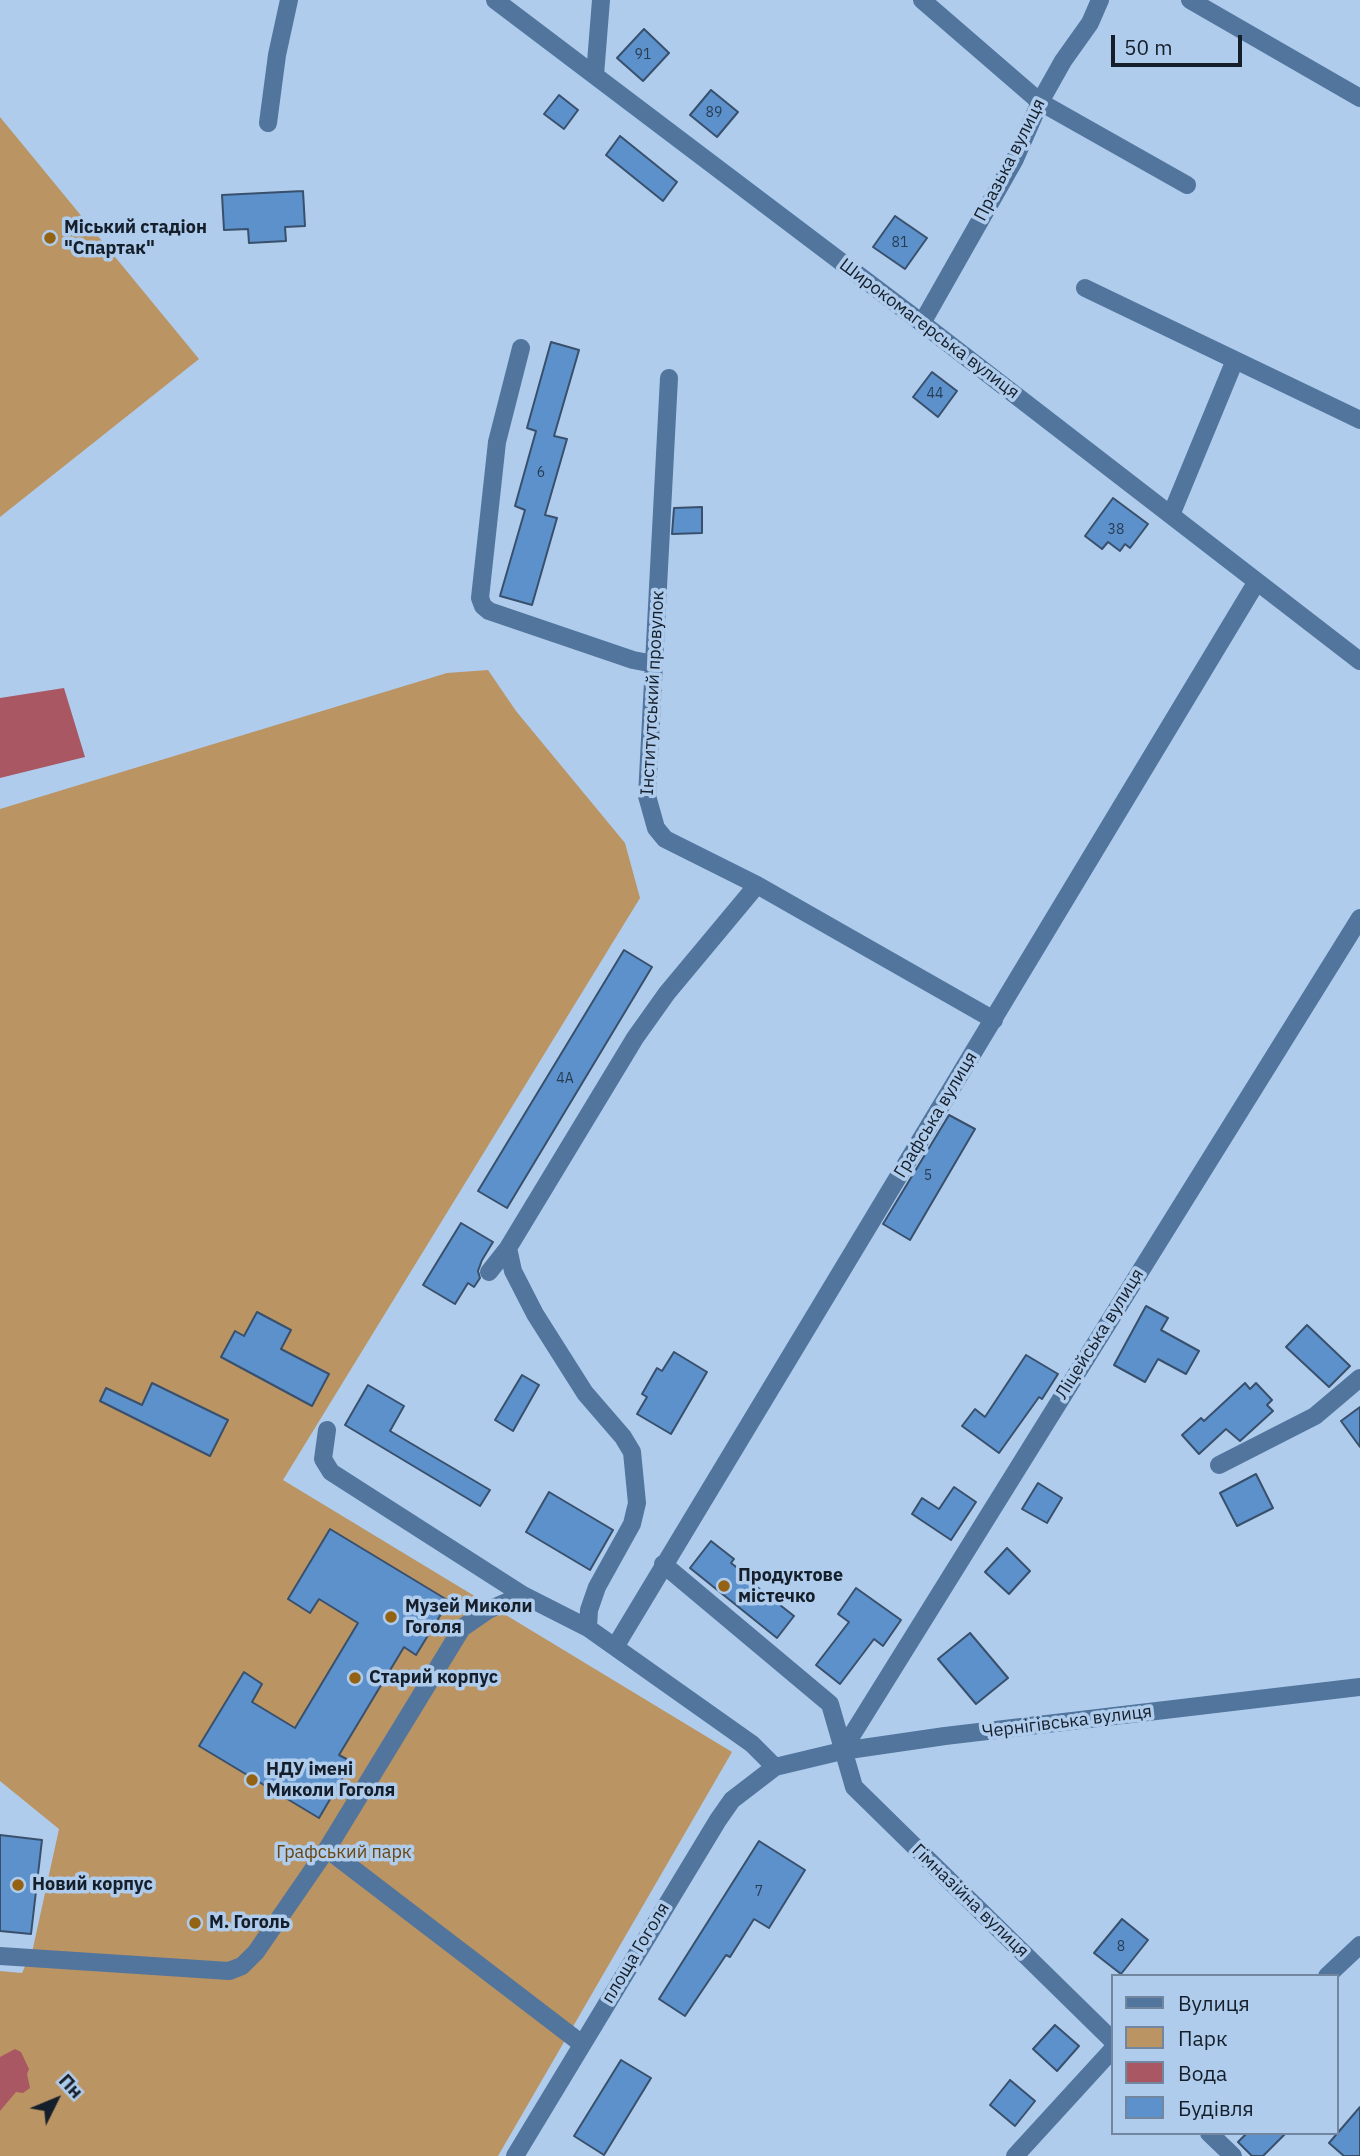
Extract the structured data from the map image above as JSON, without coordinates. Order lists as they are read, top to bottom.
{
  "streets": {
    "street": [
      "Празька вулиця",
      "Широкомагерська вулиця",
      "Інститутський провулок",
      "Графська вулиця",
      "Ліцейська вулиця",
      "Чернігівська вулиця",
      "Гімназійна вулиця",
      "площа Гоголя"
    ]
  },
  "crossings": [
    ["Празька вулиця", "Широкомагерська вулиця"],
    ["Широкомагерська вулиця", "Графська вулиця"],
    ["Інститутський провулок", "Графська вулиця"],
    ["Графська вулиця", "Гімназійна вулиця"],
    ["Ліцейська вулиця", "Чернігівська вулиця"],
    ["Ліцейська вулиця", "Гімназійна вулиця"],
    ["Чернігівська вулиця", "Гімназійна вулиця"],
    ["Чернігівська вулиця", "площа Гоголя"]
  ],
  "parks": ["Графський парк"],
  "places": [
    "Міський стадіон \"Спартак\"",
    "Продуктове містечко",
    "Музей Миколи Гоголя",
    "Старий корпус",
    "НДУ імені Миколи Гоголя",
    "Новий корпус",
    "М. Гоголь"
  ],
  "house_numbers": [
    "91",
    "89",
    "81",
    "44",
    "6",
    "38",
    "4А",
    "5",
    "7",
    "8"
  ],
  "legend": [
    "Вулиця",
    "Парк",
    "Вода",
    "Будівля"
  ],
  "scale_bar": "50 m",
  "north": "top right"
}
